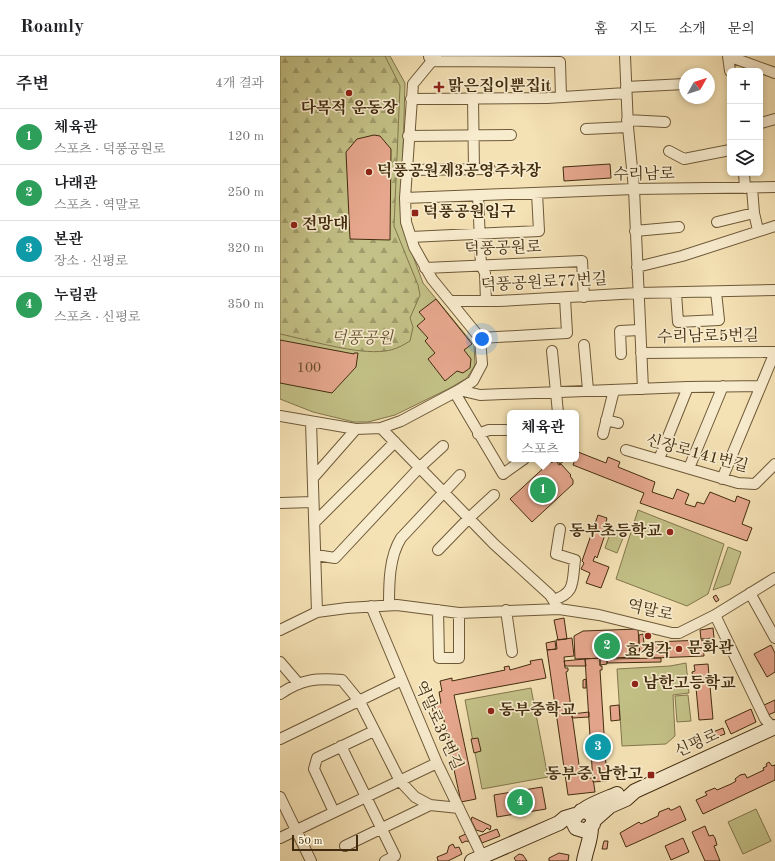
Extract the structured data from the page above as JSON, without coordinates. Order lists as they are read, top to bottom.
{
  "streets": {
    "street": [
      "수리남로",
      "덕풍공원로",
      "덕풍공원로77번길",
      "수리남로5번길",
      "신장로141번길",
      "역말로",
      "역말로36번길",
      "신평로"
    ]
  },
  "crossings": [
    ["덕풍공원로", "덕풍공원로77번길"],
    ["수리남로5번길", "신장로141번길"],
    ["역말로", "역말로36번길"],
    ["역말로", "신평로"],
    ["역말로36번길", "신평로"]
  ],
  "parks": ["덕풍공원"],
  "places": {
    "health": ["맑은집이뿐집it"],
    "other": [
      "다목적 운동장",
      "덕풍공원제3공영주차장",
      "전망대",
      "동부초등학교",
      "효경각",
      "문화관",
      "남한고등학교",
      "동부중학교"
    ],
    "transit": ["덕풍공원입구", "동부중.남한고"]
  },
  "house_numbers": ["100"],
  "scale_bar": "50 m",
  "north": "top right",
  "page": {
    "header": "Roamly",
    "nav": [
      "홈",
      "지도",
      "소개",
      "문의"
    ],
    "heading": ["주변", "4개 결과"],
    "map_buttons": ["+", "−"],
    "list": [
      {
        "mark": "1",
        "name": "체육관",
        "note": "스포츠 · 덕풍공원로",
        "value": "120 m"
      },
      {
        "mark": "2",
        "name": "나래관",
        "note": "스포츠 · 역말로",
        "value": "250 m"
      },
      {
        "mark": "3",
        "name": "본관",
        "note": "장소 · 신평로",
        "value": "320 m"
      },
      {
        "mark": "4",
        "name": "누림관",
        "note": "스포츠 · 신평로",
        "value": "350 m"
      }
    ],
    "popup": ["체육관", "스포츠"],
    "pins": [
      "1",
      "2",
      "3",
      "4"
    ],
    "scale": "50 m"
  }
}
